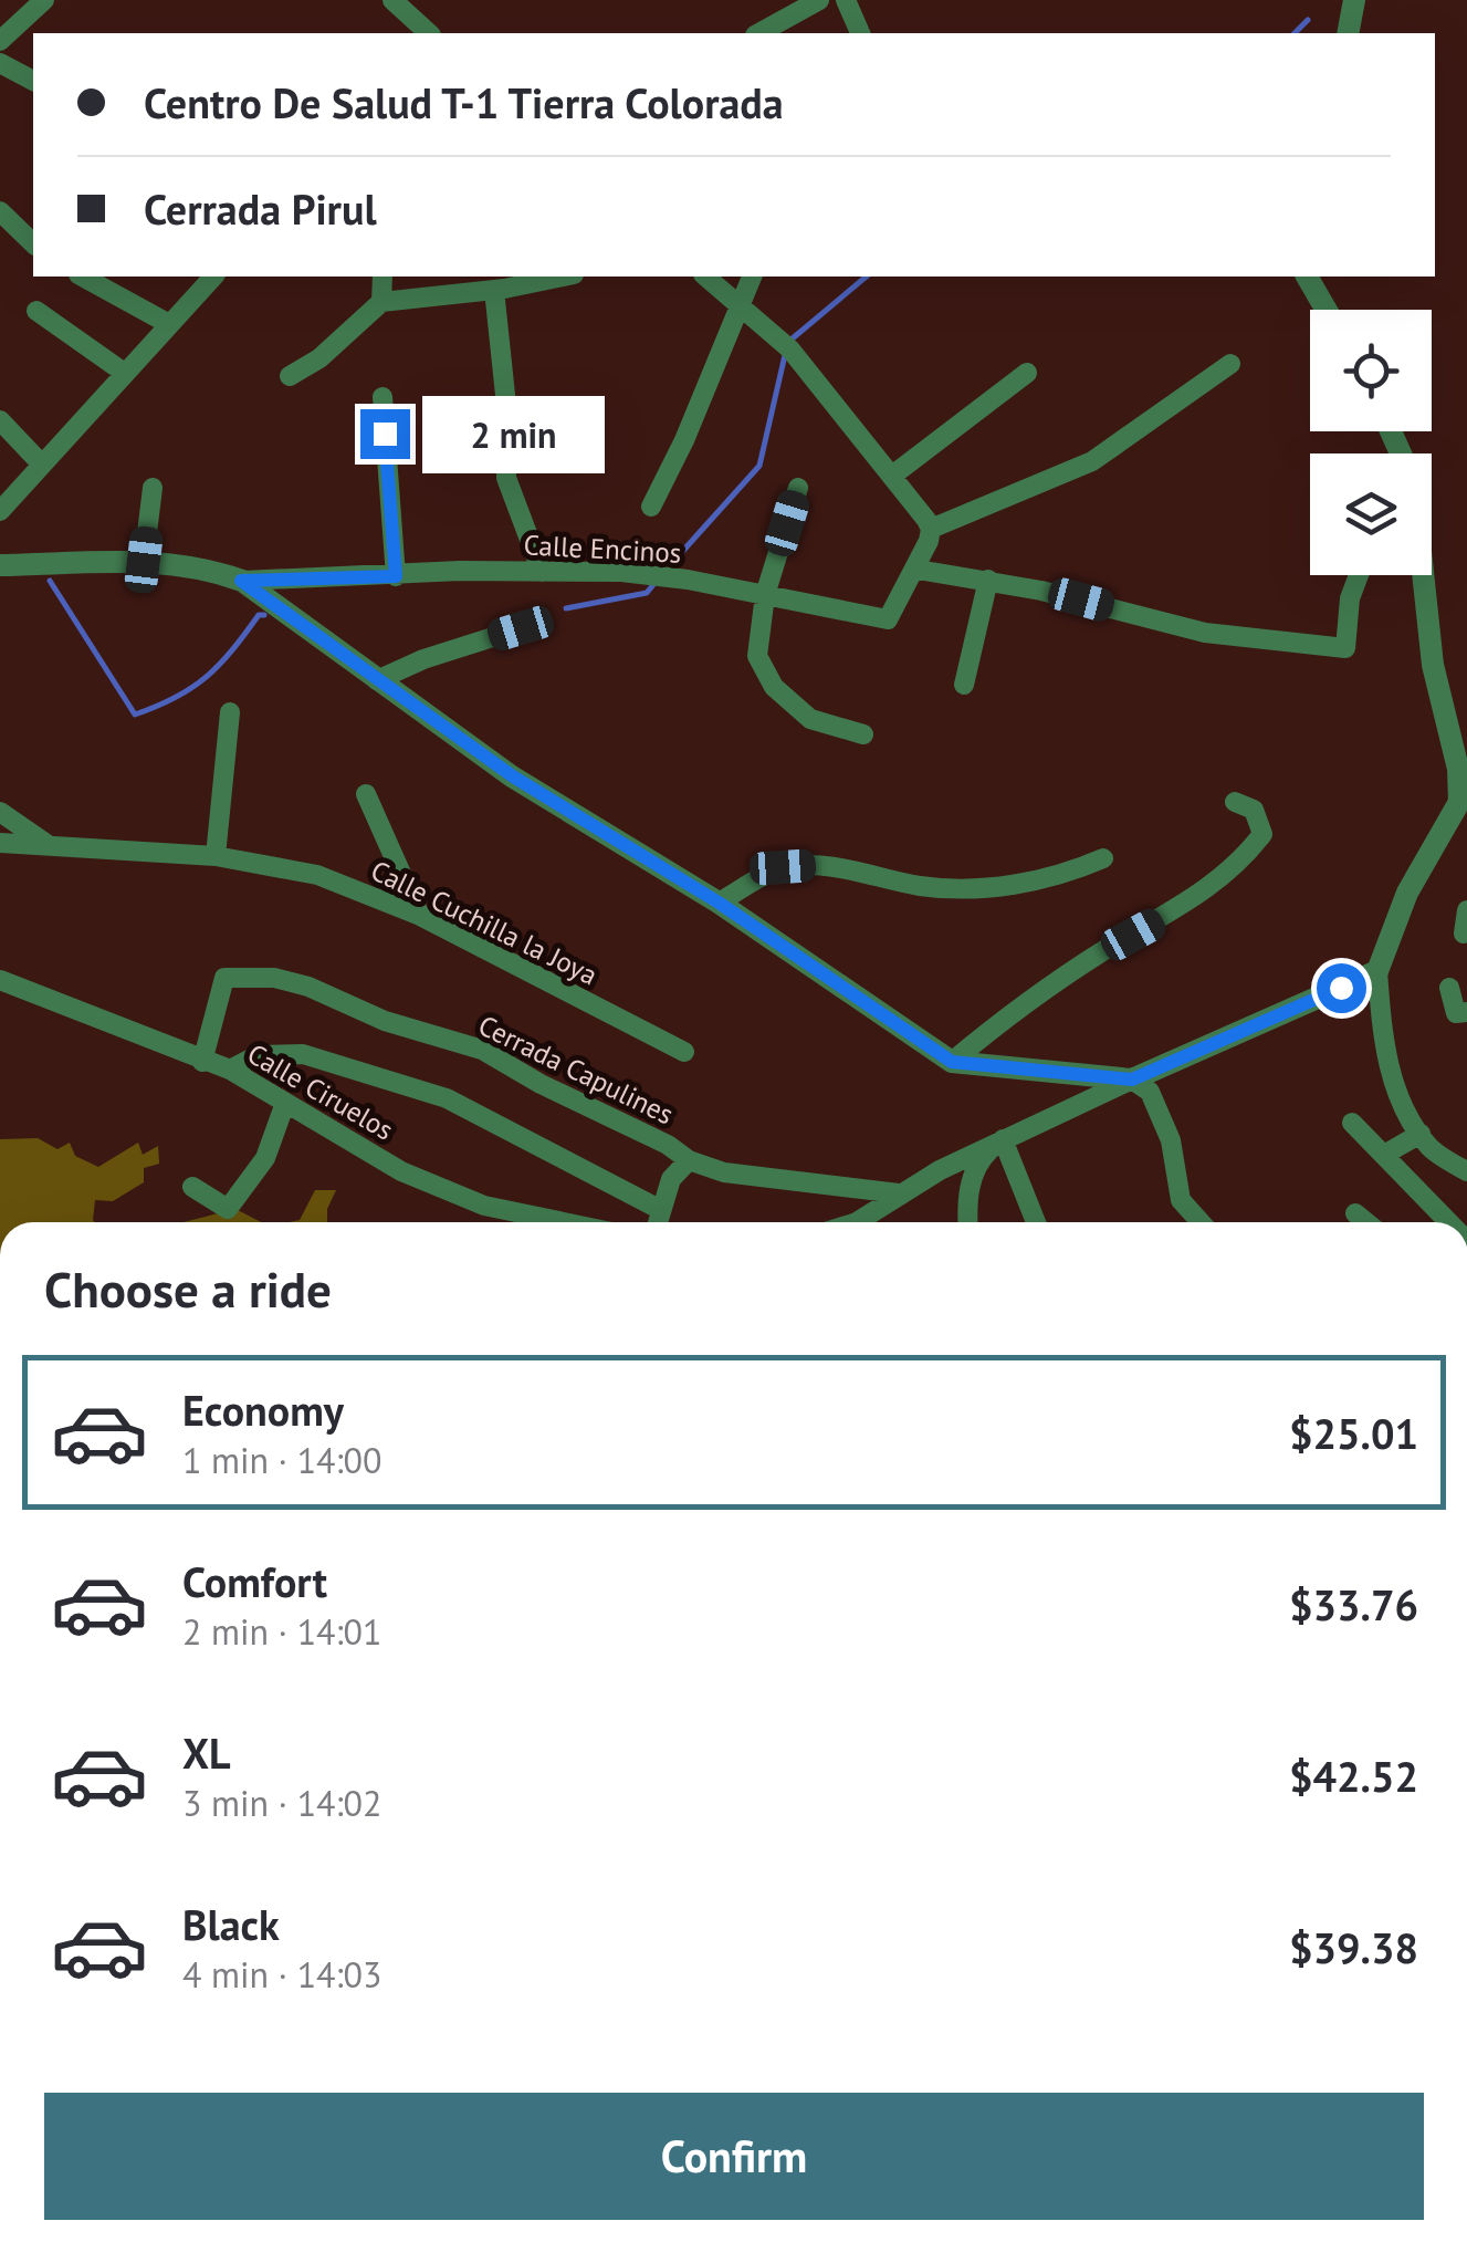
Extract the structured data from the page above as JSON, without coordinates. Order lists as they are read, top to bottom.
{
  "streets": {
    "street": [
      "Calle Encinos",
      "Calle Cuchilla la Joya",
      "Cerrada Capulines",
      "Calle Ciruelos"
    ]
  },
  "crossings": [
    ["Cerrada Capulines", "Calle Ciruelos"]
  ],
  "page": {
    "banner": ["Centro De Salud T-1 Tierra Colorada", "Cerrada Pirul"],
    "bubble": "2 min",
    "heading": "Choose a ride",
    "list": [
      {
        "name": "Economy",
        "note": "1 min · 14:00",
        "value": "$25.01"
      },
      {
        "name": "Comfort",
        "note": "2 min · 14:01",
        "value": "$33.76"
      },
      {
        "name": "XL",
        "note": "3 min · 14:02",
        "value": "$42.52"
      },
      {
        "name": "Black",
        "note": "4 min · 14:03",
        "value": "$39.38"
      }
    ],
    "buttons": "Confirm"
  }
}
